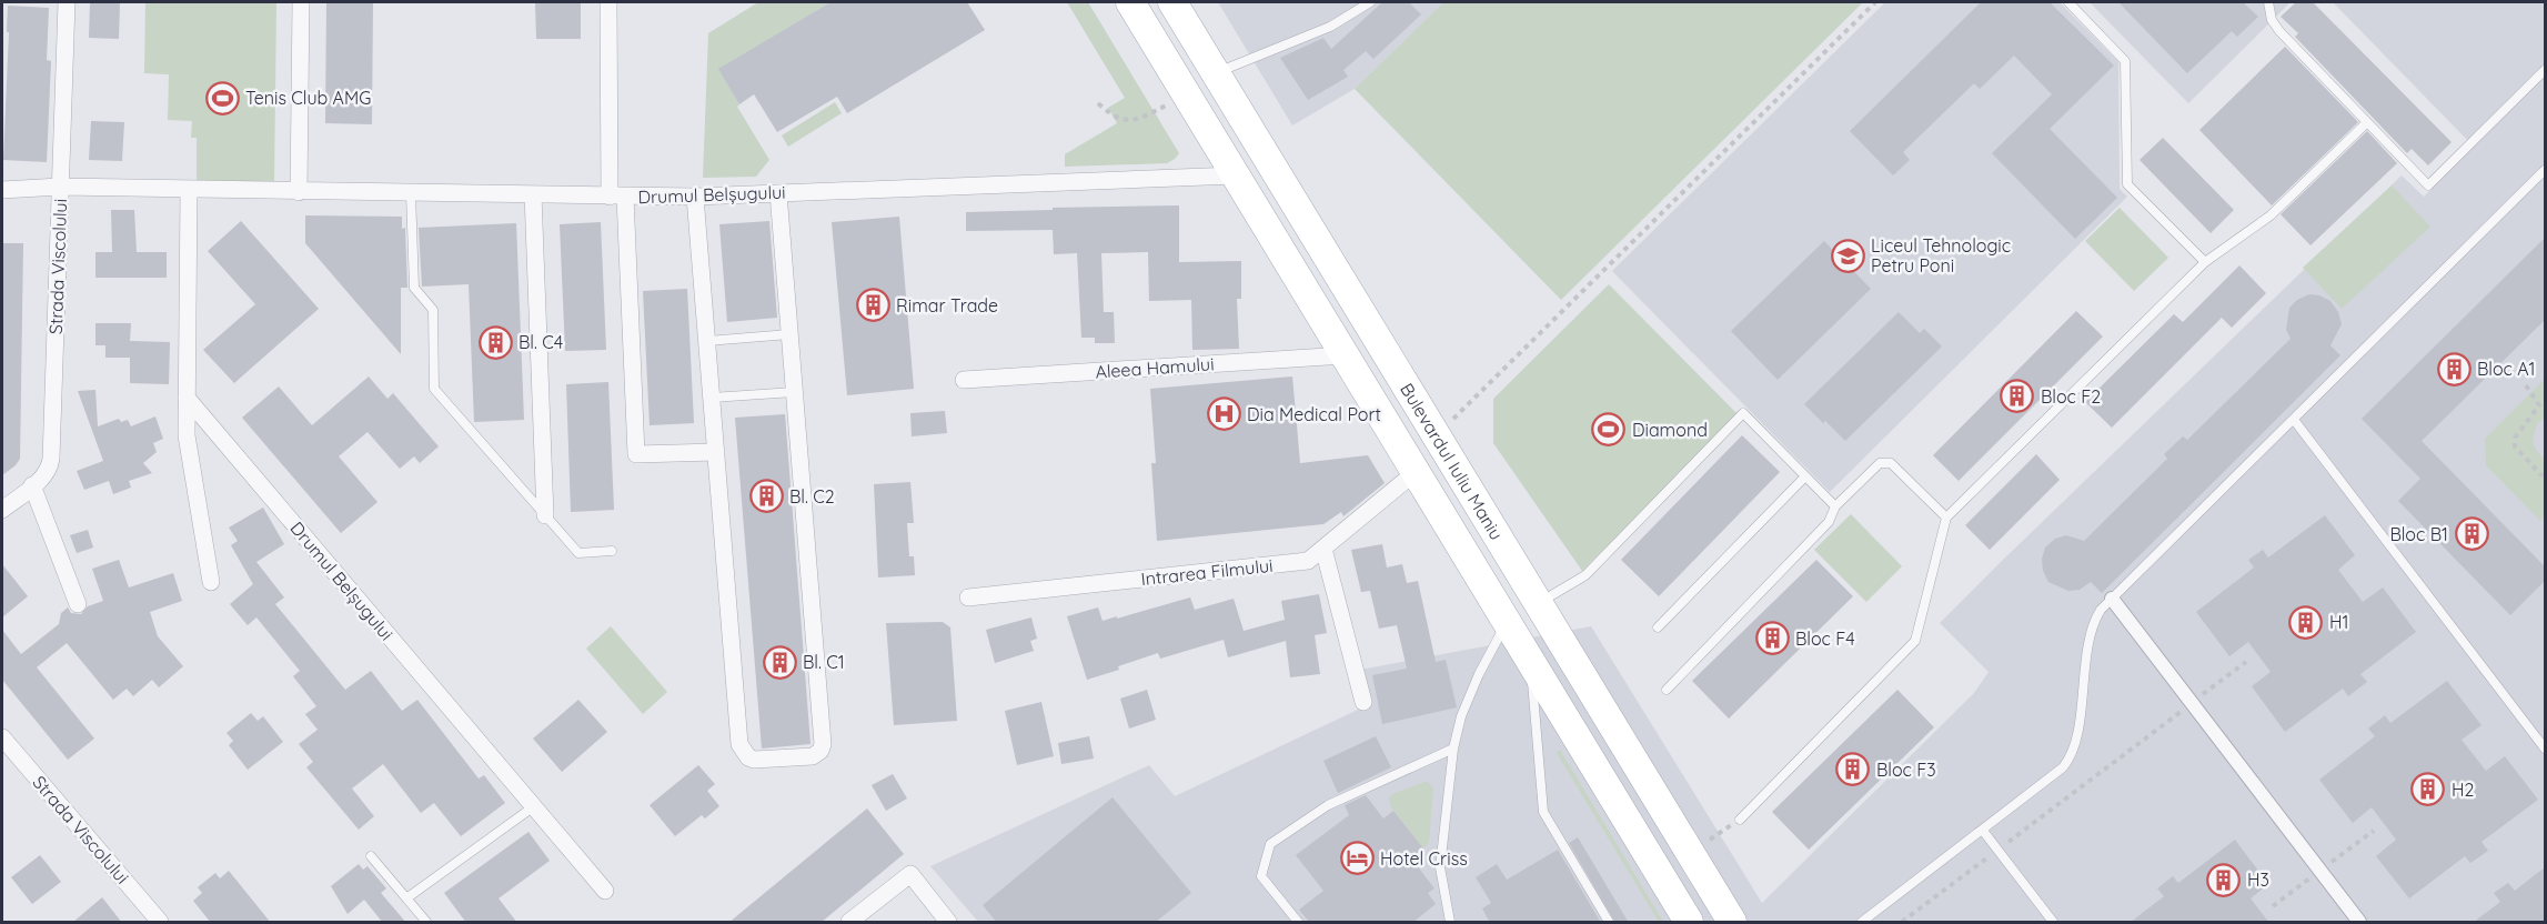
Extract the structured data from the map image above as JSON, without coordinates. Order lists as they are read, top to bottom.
{
  "streets": {
    "main road": ["Bulevardul Iuliu Maniu"],
    "street": [
      "Drumul Belșugului",
      "Strada Viscolului",
      "Aleea Hamului",
      "Intrarea Filmului"
    ]
  },
  "crossings": [
    ["Drumul Belșugului", "Strada Viscolului"],
    ["Drumul Belșugului", "Bulevardul Iuliu Maniu"],
    ["Aleea Hamului", "Bulevardul Iuliu Maniu"],
    ["Bulevardul Iuliu Maniu", "Intrarea Filmului"]
  ],
  "places": {
    "sports": ["Tenis Club AMG", "Diamond"],
    "school or university": ["Liceul Tehnologic Petru Poni"],
    "building": [
      "Rimar Trade",
      "Bl. C4",
      "Bloc A1",
      "Bloc F2",
      "Bl. C2",
      "Bloc B1",
      "H1",
      "Bloc F4",
      "Bl. C1",
      "Bloc F3",
      "H2",
      "H3"
    ],
    "hospital": ["Dia Medical Port"],
    "hotel": ["Hotel Criss"]
  }
}
